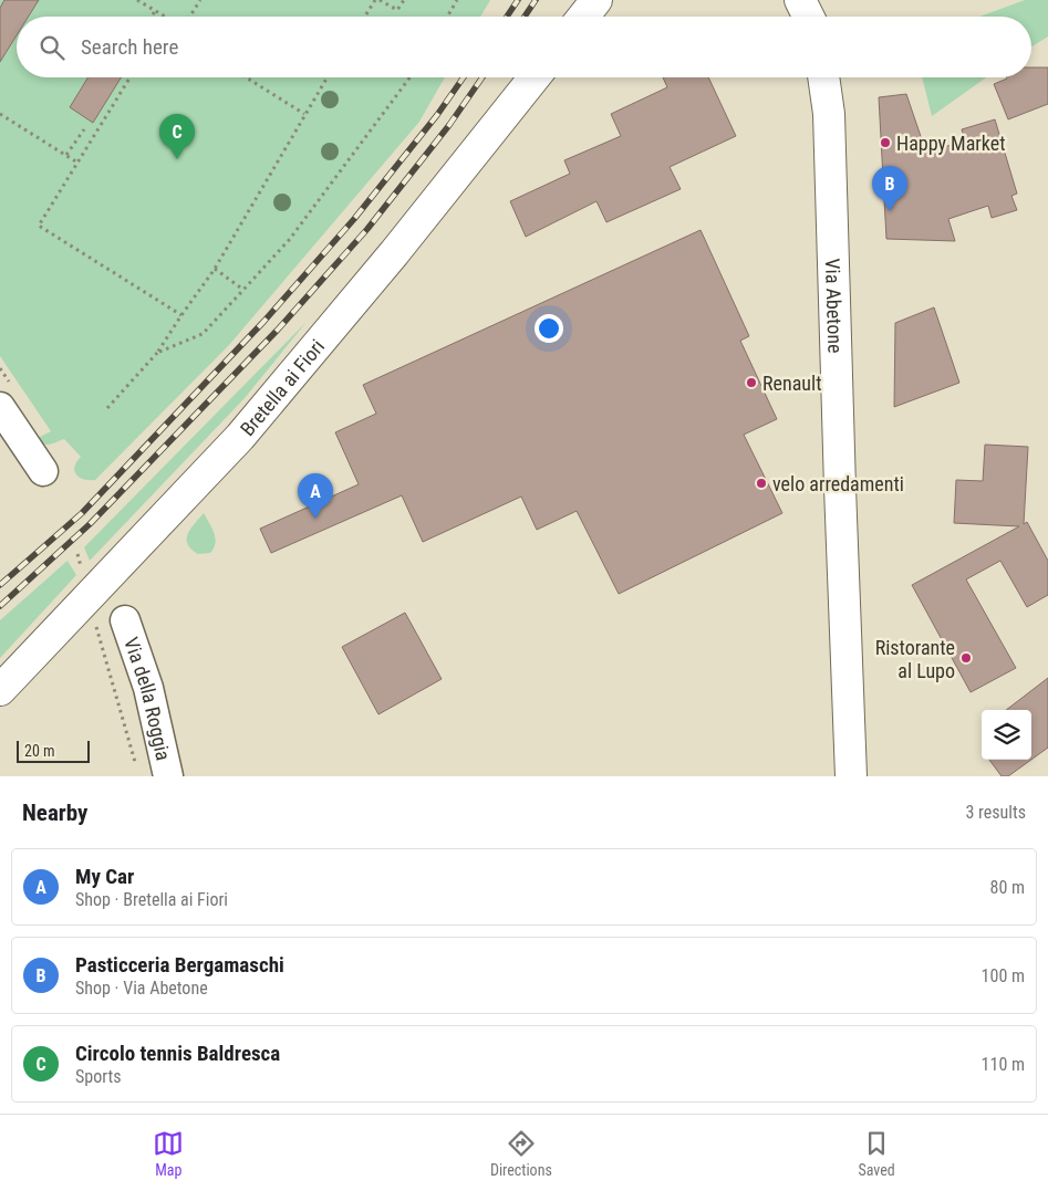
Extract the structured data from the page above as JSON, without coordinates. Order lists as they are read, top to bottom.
{
  "streets": {
    "main road": ["Via Abetone", "Bretella ai Fiori"],
    "street": ["Via della Roggia"]
  },
  "places": [
    "Happy Market",
    "Renault",
    "velo arredamenti",
    "Ristorante al Lupo"
  ],
  "scale_bar": "20 m",
  "page": {
    "search": "Search here",
    "pins": ["C", "B", "A"],
    "scale": "20 m",
    "heading": ["Nearby", "3 results"],
    "list": [
      {
        "mark": "A",
        "name": "My Car",
        "note": "Shop · Bretella ai Fiori",
        "value": "80 m"
      },
      {
        "mark": "B",
        "name": "Pasticceria Bergamaschi",
        "note": "Shop · Via Abetone",
        "value": "100 m"
      },
      {
        "mark": "C",
        "name": "Circolo tennis Baldresca",
        "note": "Sports",
        "value": "110 m"
      }
    ],
    "nav": ["Map", "Directions", "Saved"]
  }
}
